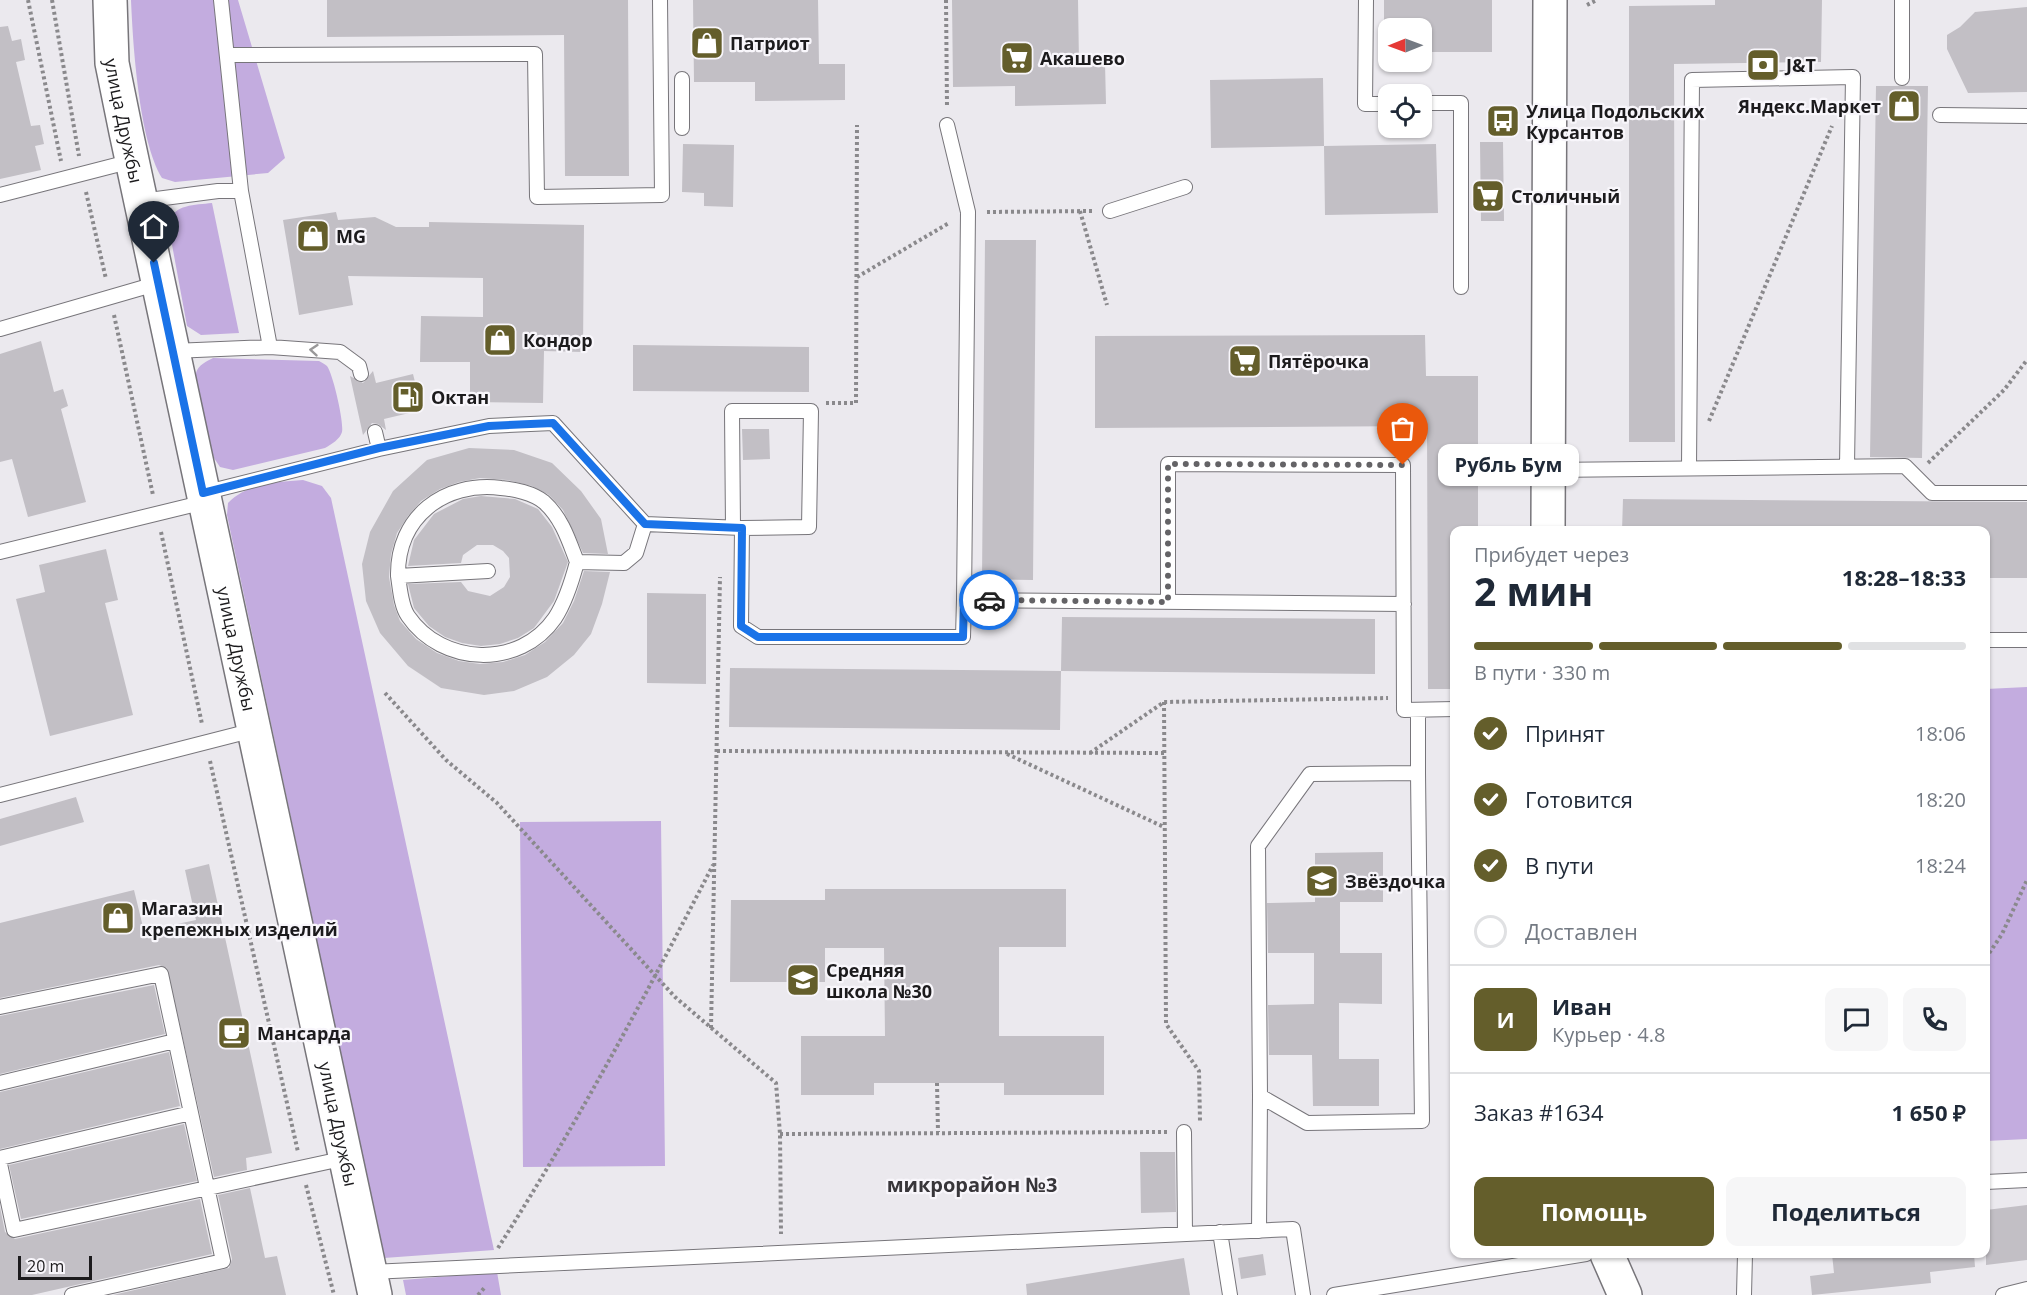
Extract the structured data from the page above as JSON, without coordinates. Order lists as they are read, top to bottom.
{
  "streets": {
    "main road": ["улица Дружбы"]
  },
  "districts": ["микрорайон №3"],
  "places": {
    "shop": [
      "Патриот",
      "Яндекс.Маркет",
      "MG",
      "Кондор",
      "Магазин крепежных изделий"
    ],
    "supermarket": ["Акашево", "Столичный", "Пятёрочка"],
    "bank": ["J&T"],
    "bus stop": ["Улица Подольских Курсантов"],
    "fuel station": ["Октан"],
    "other": ["Рубль Бум"],
    "school or university": ["Звёздочка", "Средняя школа №30"],
    "cafe": ["Мансарда"]
  },
  "scale_bar": "20 m",
  "north": "left",
  "page": {
    "bubble": "Рубль Бум",
    "heading": ["2 мин", "Прибудет через", "18:28–18:33"],
    "panel": [
      "Иван",
      "Курьер · 4.8",
      "Заказ #1634",
      "1 650 ₽"
    ],
    "bar": "В пути · 330 m",
    "list": [
      ["Принят", "18:06"],
      ["Готовится", "18:20"],
      ["В пути", "18:24"],
      "Доставлен"
    ],
    "round": "И",
    "buttons": ["Помощь", "Поделиться"],
    "scale": "20 m"
  }
}
